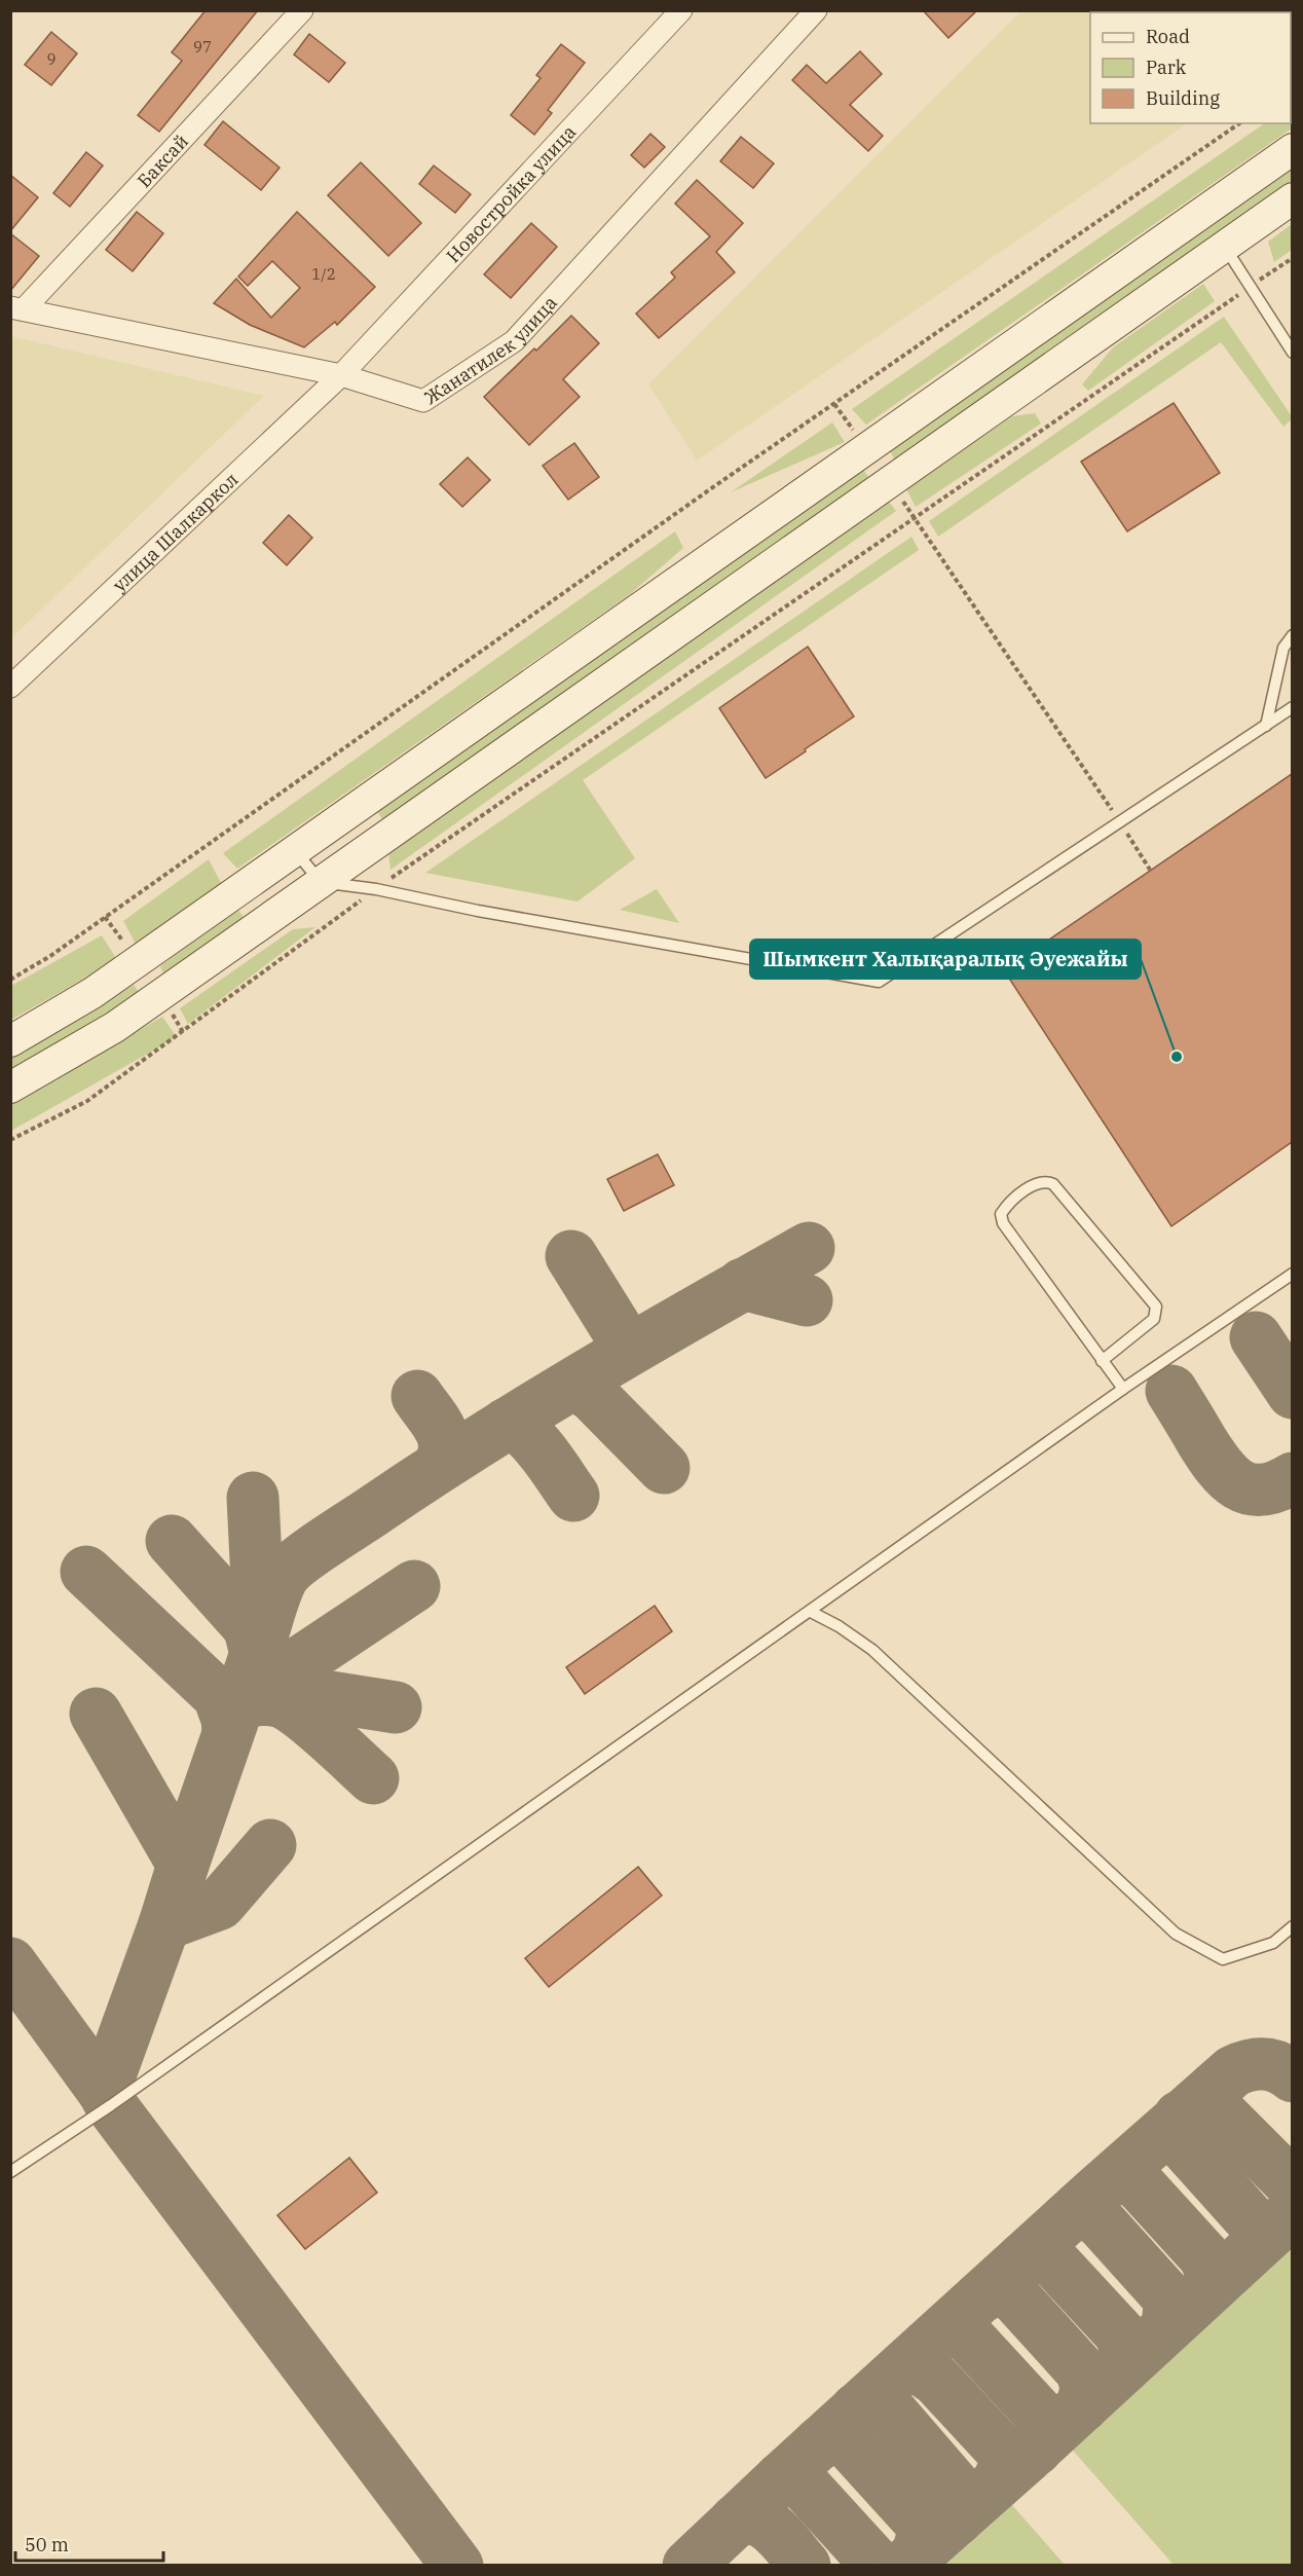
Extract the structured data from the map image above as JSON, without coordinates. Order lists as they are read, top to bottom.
{
  "streets": {
    "street": [
      "Баксай",
      "Новостройка улица",
      "Жанатилек улица",
      "улица Шалкаркол"
    ]
  },
  "crossings": [
    ["Баксай", "Жанатилек улица"],
    ["Новостройка улица", "Жанатилек улица"],
    ["Новостройка улица", "улица Шалкаркол"],
    ["Жанатилек улица", "улица Шалкаркол"]
  ],
  "places": ["Шымкент Халықаралық Әуежайы"],
  "house_numbers": ["97", "9", "1/2"],
  "legend": ["Road", "Park", "Building"],
  "scale_bar": "50 m"
}
